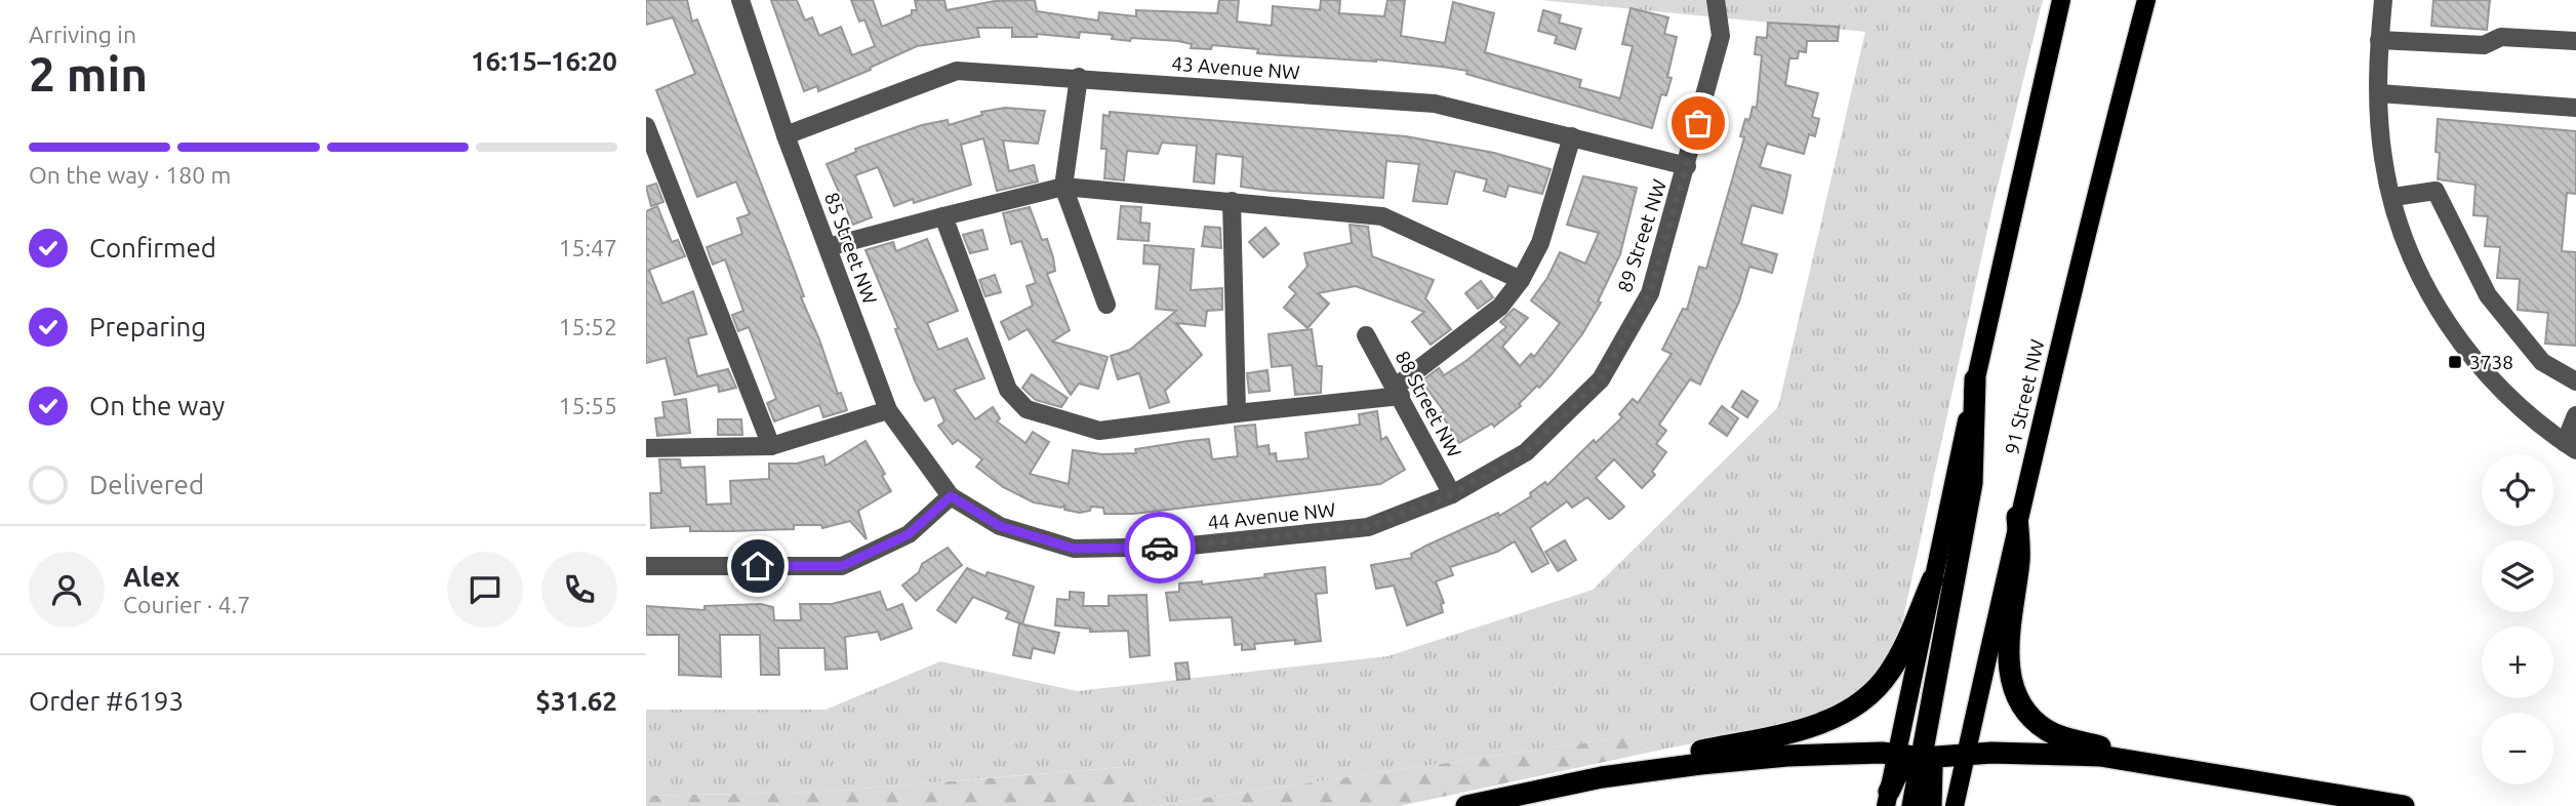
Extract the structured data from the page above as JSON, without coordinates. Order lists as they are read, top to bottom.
{
  "streets": {
    "main road": ["91 Street NW"],
    "street": [
      "43 Avenue NW",
      "89 Street NW",
      "85 Street NW",
      "88 Street NW",
      "44 Avenue NW"
    ]
  },
  "crossings": [
    ["43 Avenue NW", "89 Street NW"],
    ["43 Avenue NW", "85 Street NW"],
    ["89 Street NW", "44 Avenue NW"],
    ["85 Street NW", "44 Avenue NW"],
    ["88 Street NW", "44 Avenue NW"]
  ],
  "places": {
    "transit": ["3738"]
  },
  "page": {
    "heading": ["2 min", "Arriving in", "16:15–16:20"],
    "panel": [
      "Alex",
      "Courier · 4.7",
      "Order #6193",
      "$31.62"
    ],
    "bar": "On the way · 180 m",
    "list": [
      ["Confirmed", "15:47"],
      ["Preparing", "15:52"],
      ["On the way", "15:55"],
      "Delivered"
    ],
    "map_buttons": ["+", "−"]
  }
}
